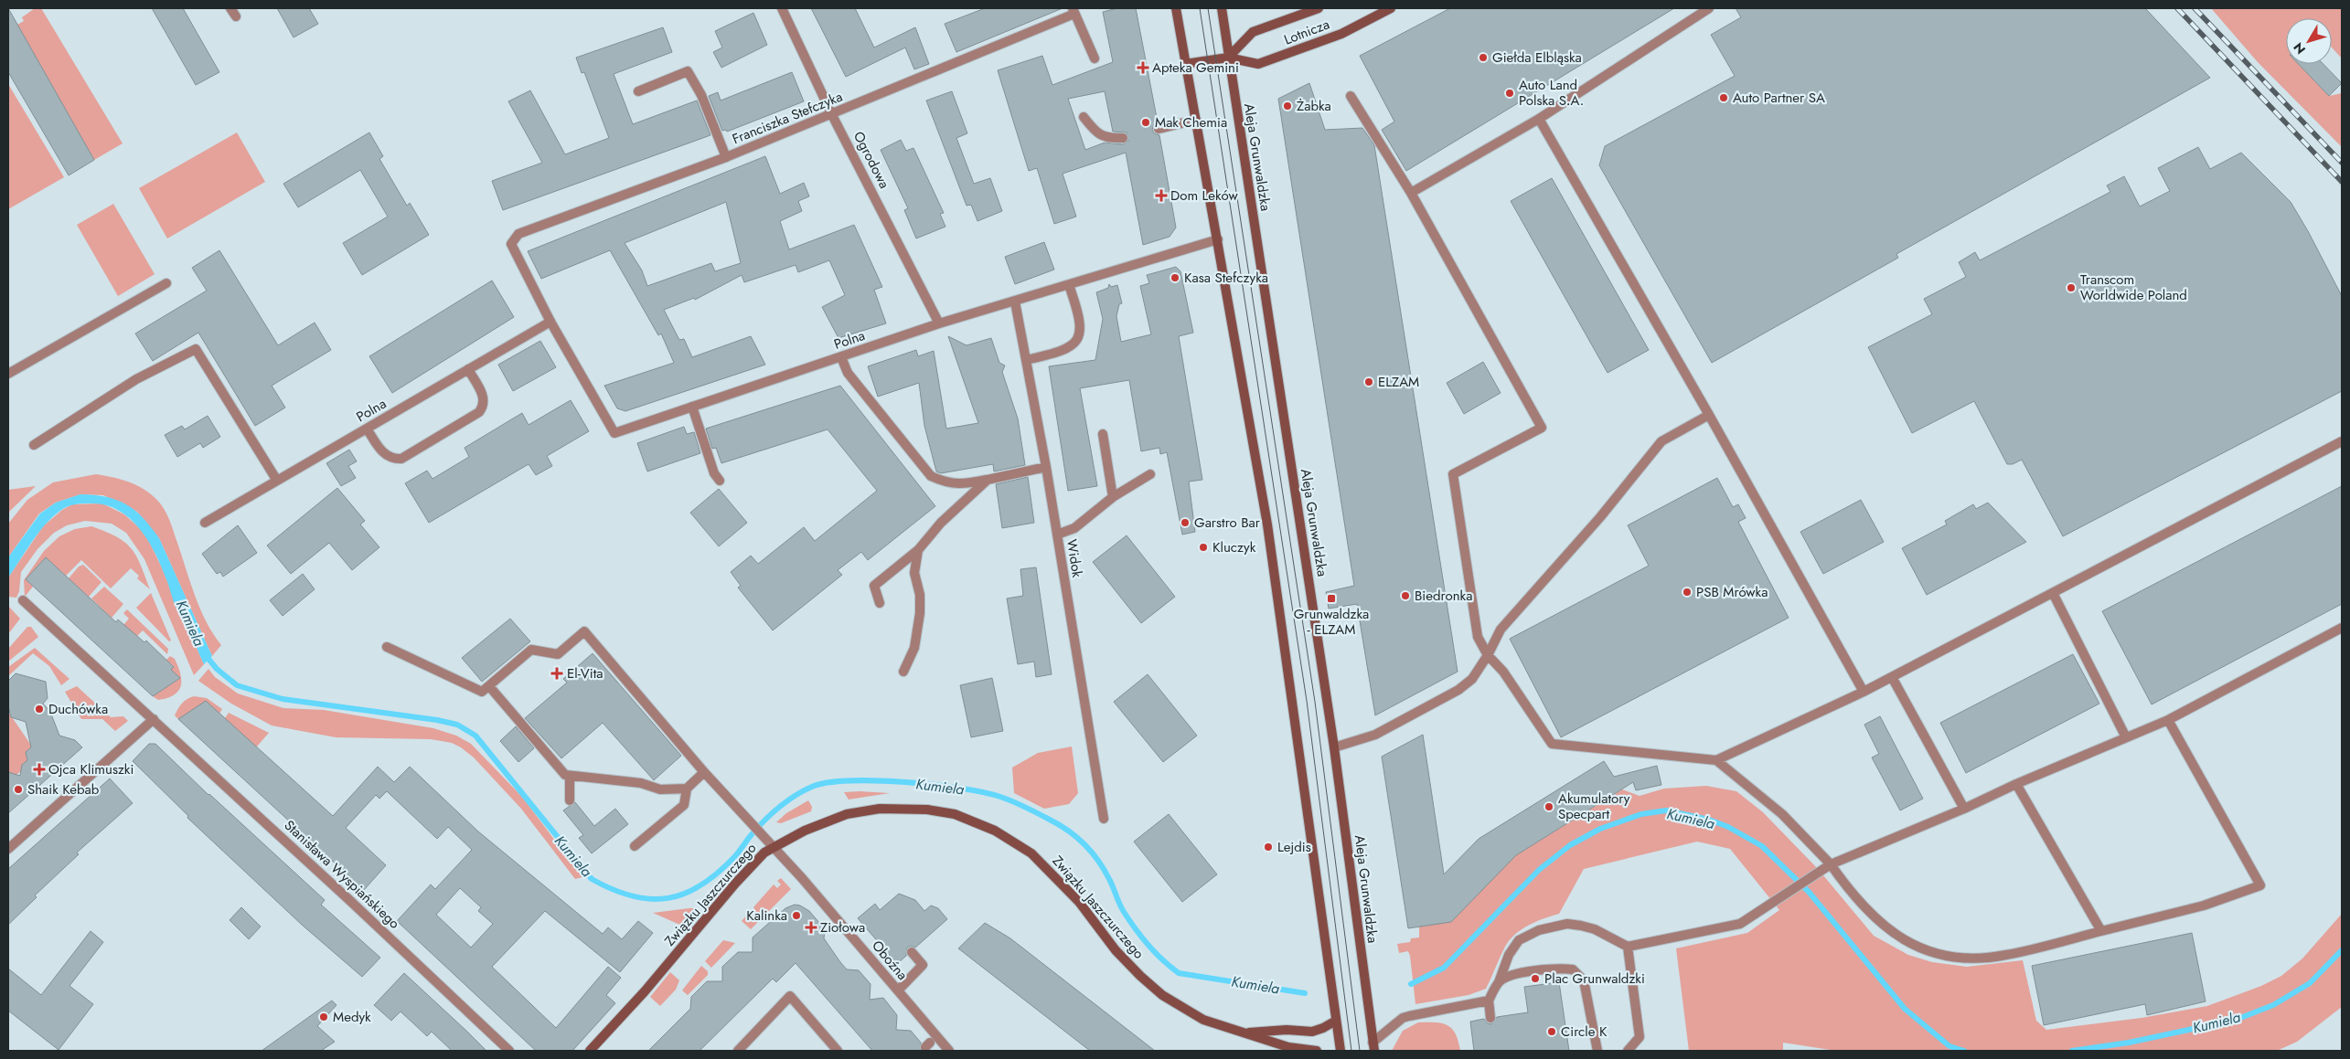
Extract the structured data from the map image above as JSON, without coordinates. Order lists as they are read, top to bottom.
{
  "streets": {
    "main road": ["Lotnicza", "Aleja Grunwaldzka", "Związku Jaszczurczego"],
    "street": [
      "Franciszka Stefczyka",
      "Ogrodowa",
      "Polna",
      "Widok",
      "Stanisława Wyspiańskiego",
      "Oboźna"
    ]
  },
  "crossings": [
    ["Lotnicza", "Aleja Grunwaldzka"],
    ["Franciszka Stefczyka", "Ogrodowa"],
    ["Franciszka Stefczyka", "Polna"],
    ["Ogrodowa", "Polna"],
    ["Polna", "Widok"],
    ["Związku Jaszczurczego", "Oboźna"]
  ],
  "water": ["Kumiela"],
  "places": {
    "other": [
      "Giełda Elbląska",
      "Auto Land Polska S.A.",
      "Auto Partner SA",
      "Żabka",
      "Mak Chemia",
      "Kasa Stefczyka",
      "Transcom Worldwide Poland",
      "ELZAM",
      "Garstro Bar",
      "Kluczyk",
      "PSB Mrówka",
      "Biedronka",
      "Duchówka",
      "Shaik Kebab",
      "Akumulatory Specpart",
      "Lejdis",
      "Kalinka",
      "Plac Grunwaldzki",
      "Medyk",
      "Circle K"
    ],
    "health": [
      "Apteka Gemini",
      "Dom Leków",
      "El-Vita",
      "Ojca Klimuszki",
      "Ziołowa"
    ],
    "transit": ["Grunwaldzka - ELZAM"]
  },
  "north": "bottom left"
}
